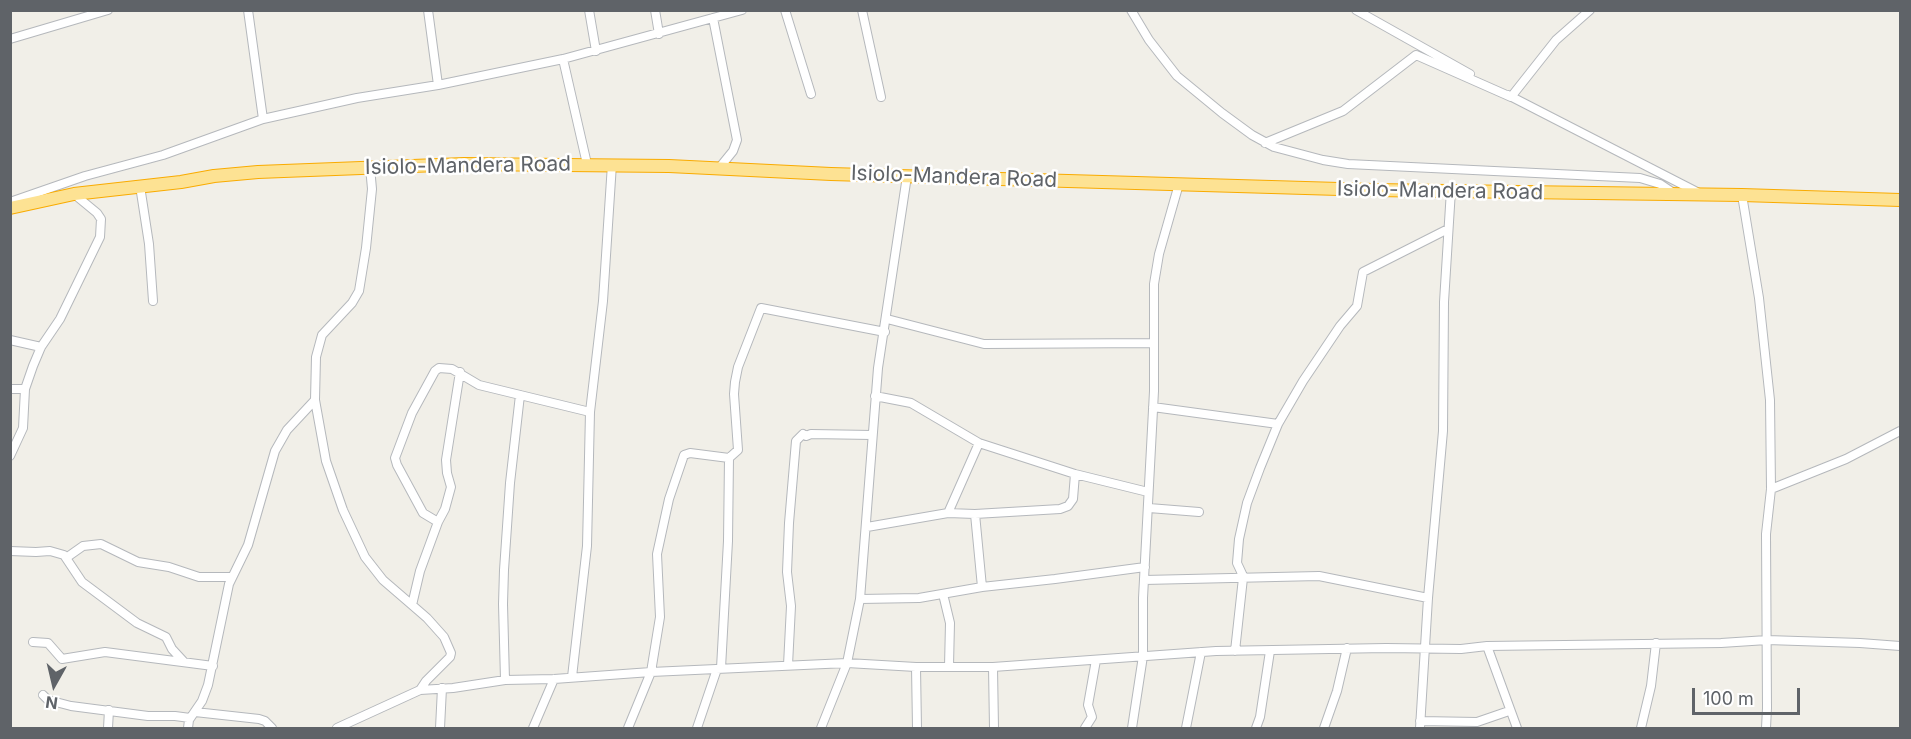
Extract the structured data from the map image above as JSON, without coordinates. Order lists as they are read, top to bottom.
{
  "streets": {
    "highway": ["Isiolo-Mandera Road"]
  },
  "scale_bar": "100 m",
  "north": "bottom"
}
